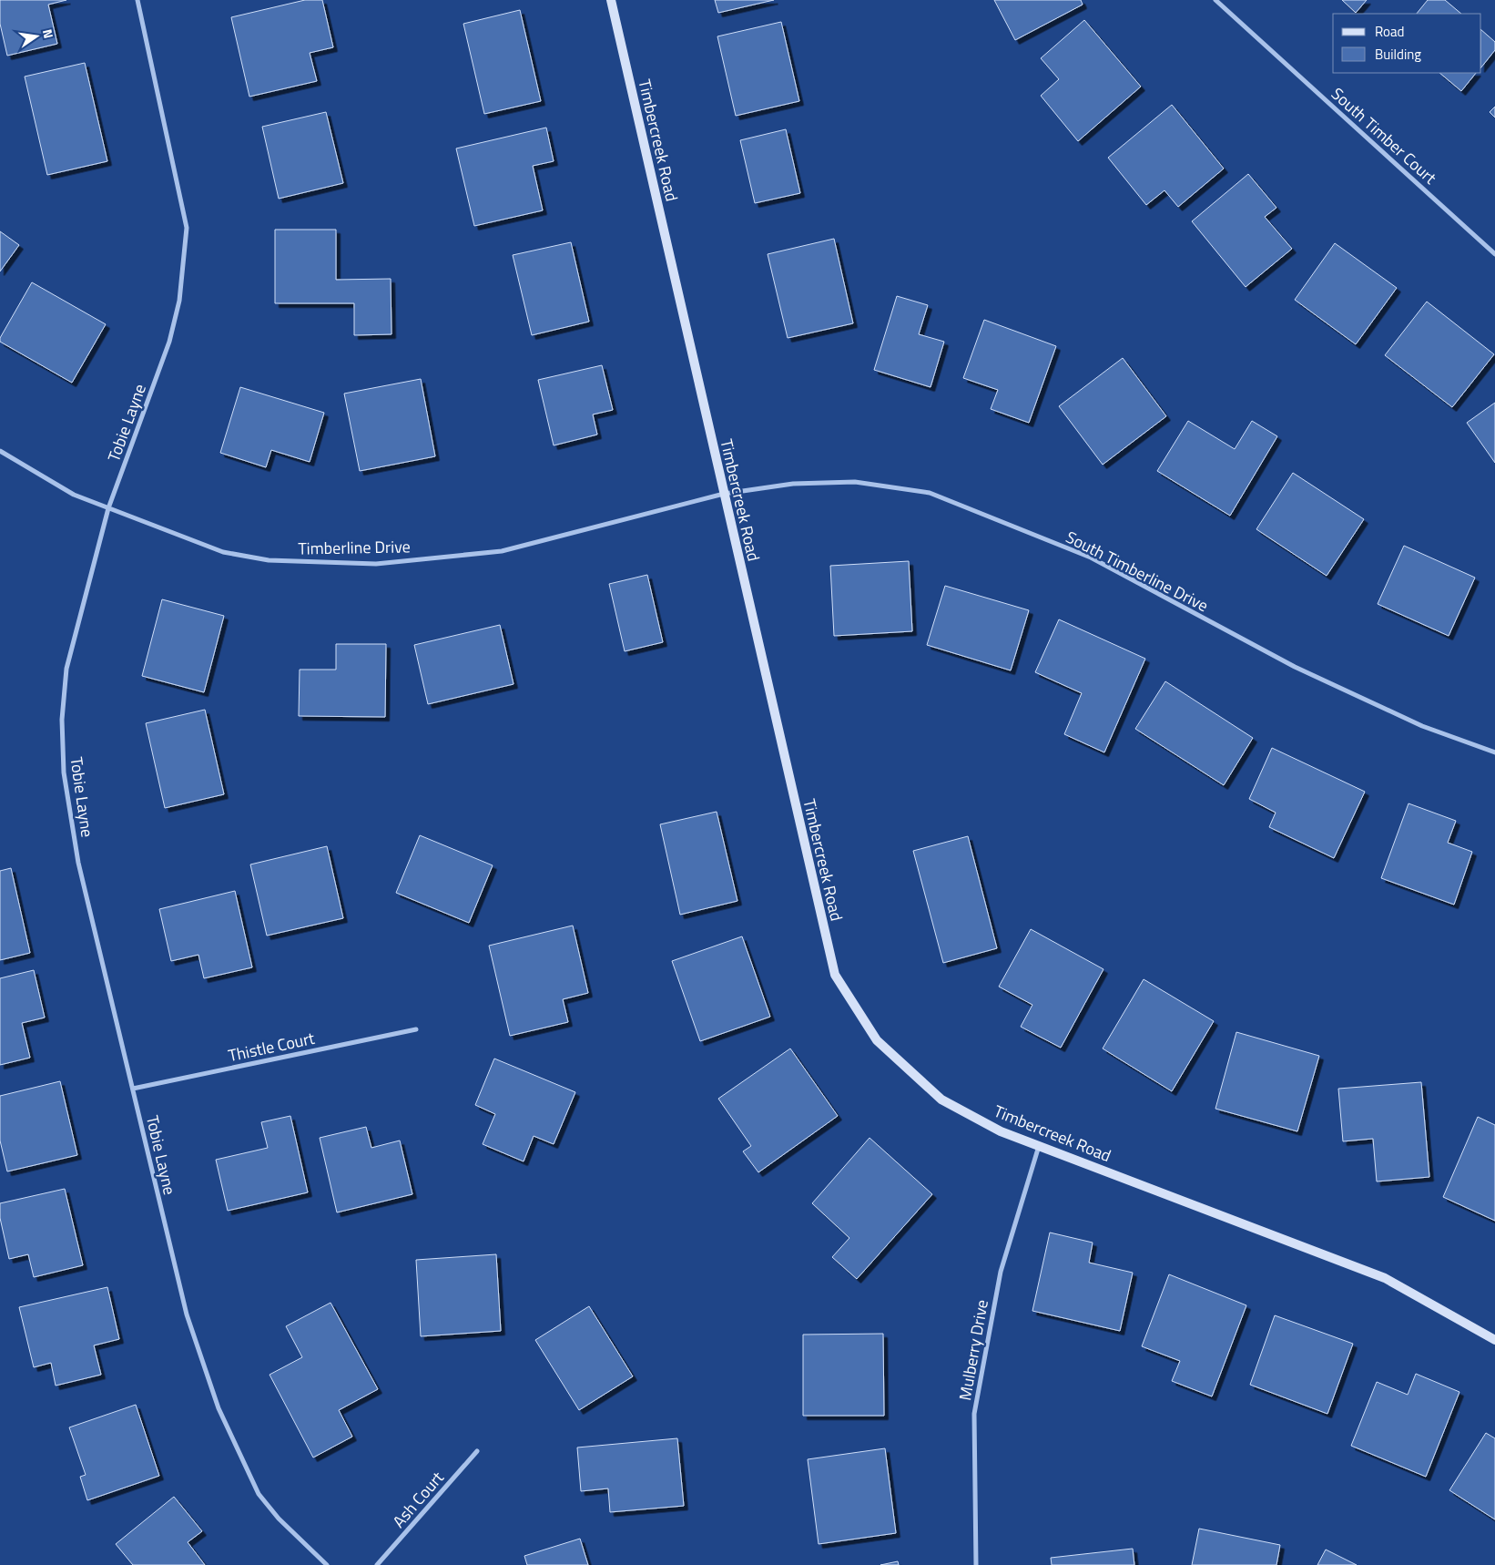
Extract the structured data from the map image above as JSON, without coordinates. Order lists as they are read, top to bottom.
{
  "streets": {
    "street": [
      "South Timber Court",
      "Timbercreek Road",
      "Tobie Layne",
      "Timberline Drive",
      "South Timberline Drive",
      "Thistle Court",
      "Mulberry Drive",
      "Ash Court"
    ]
  },
  "crossings": [
    ["Timbercreek Road", "Timberline Drive"],
    ["Timbercreek Road", "South Timberline Drive"],
    ["Timbercreek Road", "Mulberry Drive"],
    ["Tobie Layne", "Timberline Drive"],
    ["Tobie Layne", "Thistle Court"],
    ["Timberline Drive", "South Timberline Drive"]
  ],
  "legend": ["Road", "Building"],
  "north": "right"
}
